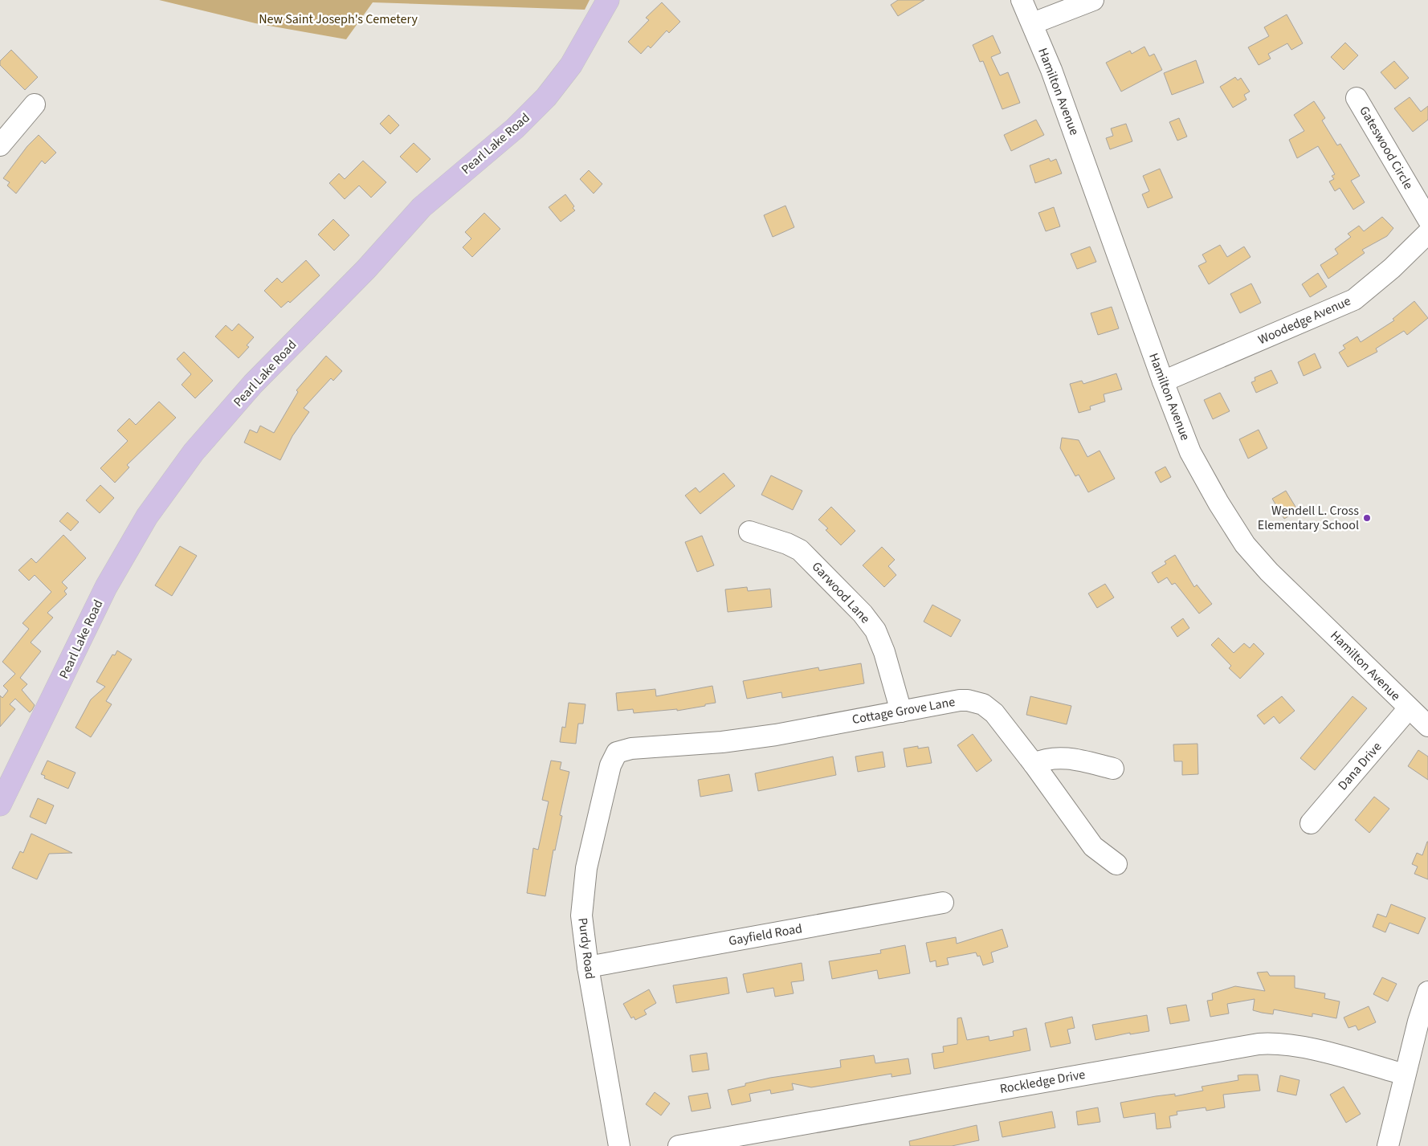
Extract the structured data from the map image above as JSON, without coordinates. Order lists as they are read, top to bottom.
{
  "streets": {
    "main road": ["Pearl Lake Road"],
    "street": [
      "Hamilton Avenue",
      "Gateswood Circle",
      "Woodedge Avenue",
      "Garwood Lane",
      "Cottage Grove Lane",
      "Dana Drive",
      "Gayfield Road",
      "Purdy Road",
      "Rockledge Drive"
    ]
  },
  "crossings": [
    ["Hamilton Avenue", "Woodedge Avenue"],
    ["Hamilton Avenue", "Dana Drive"],
    ["Garwood Lane", "Cottage Grove Lane"],
    ["Cottage Grove Lane", "Purdy Road"],
    ["Gayfield Road", "Purdy Road"]
  ],
  "parks": ["New Saint Joseph's Cemetery"],
  "places": ["Wendell L. Cross Elementary School"]
}
